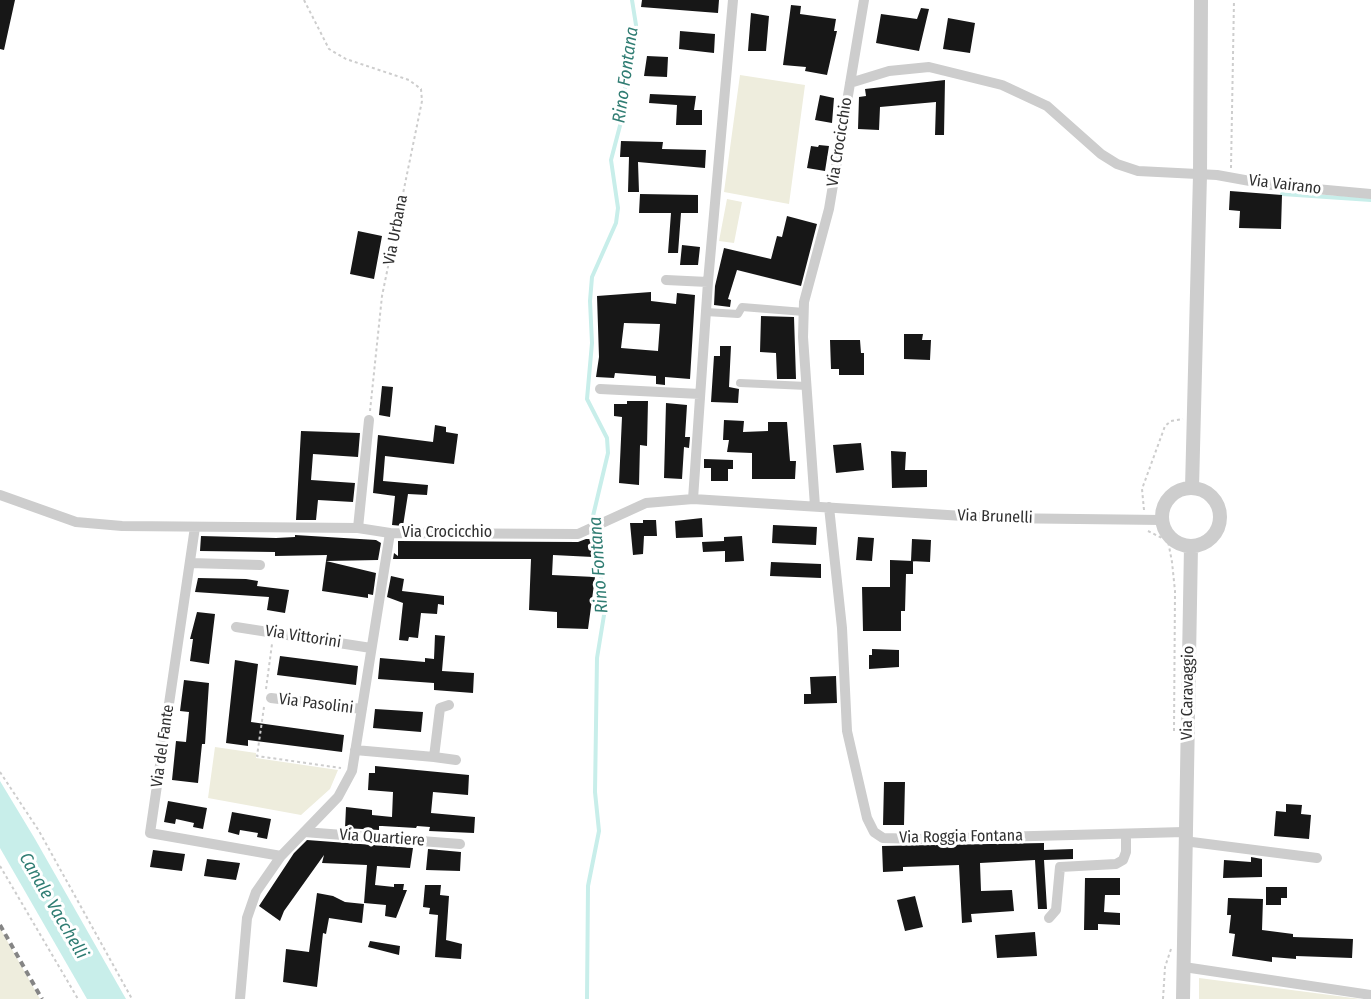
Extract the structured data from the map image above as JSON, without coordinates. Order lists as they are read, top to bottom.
{
  "streets": {
    "street": [
      "Via Crocicchio",
      "Via Vairano",
      "Via Brunelli",
      "Via Vittorini",
      "Via Caravaggio",
      "Via Pasolini",
      "Via del Fante",
      "Via Roggia Fontana",
      "Via Quartiere"
    ],
    "path": ["Via Urbana"]
  },
  "crossings": [
    ["Via Crocicchio", "Via Vairano"],
    ["Via Crocicchio", "Via Brunelli"],
    ["Via Crocicchio", "Via del Fante"],
    ["Via Crocicchio", "Via Roggia Fontana"],
    ["Via Brunelli", "Via Caravaggio"],
    ["Via Brunelli", "Via Roggia Fontana"],
    ["Via Caravaggio", "Via Roggia Fontana"]
  ],
  "water": ["Rino Fontana", "Canale Vacchelli"]
}
